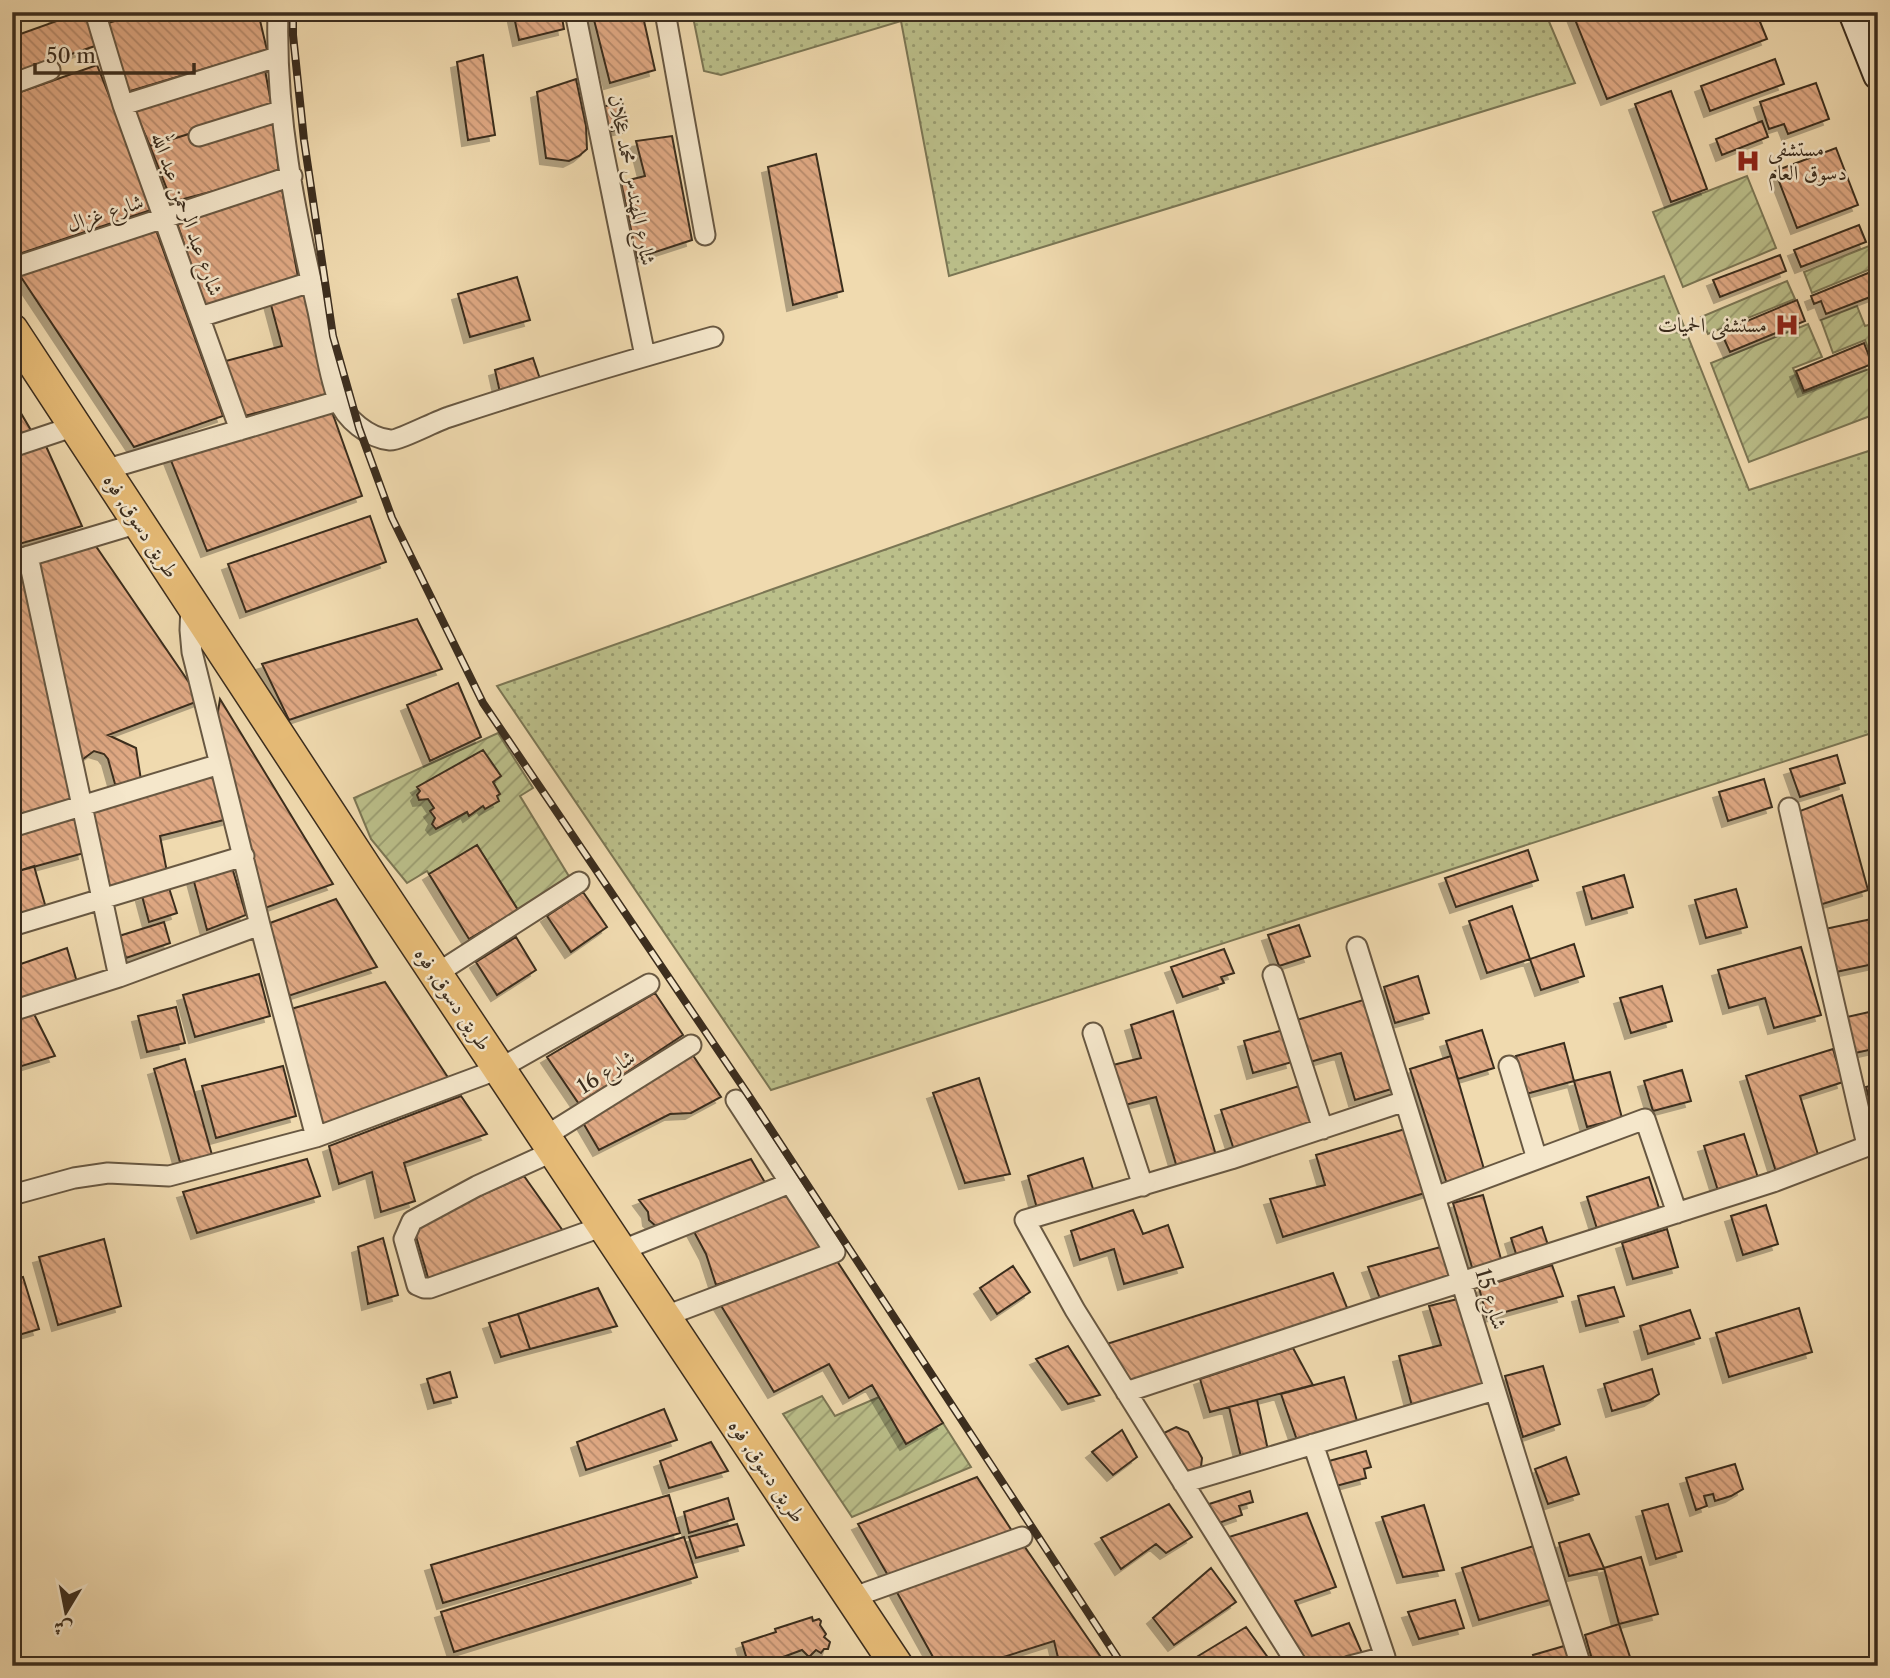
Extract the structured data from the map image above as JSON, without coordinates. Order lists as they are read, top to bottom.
{
  "streets": {
    "main road": ["طريق دسوق, فوه"],
    "street": [
      "شارع المهندس محمد عجلان",
      "شارع غزال",
      "شارع عبد الرحمن عبد الله",
      "شارع 16",
      "شارع 15"
    ]
  },
  "crossings": [
    ["شارع غزال", "شارع عبد الرحمن عبد الله"],
    ["طريق دسوق, فوه", "شارع 16"]
  ],
  "places": {
    "hospital": ["مستشفى دسوق العام", "مستشفى الحميات"]
  },
  "scale_bar": "50 m",
  "north": "bottom"
}
